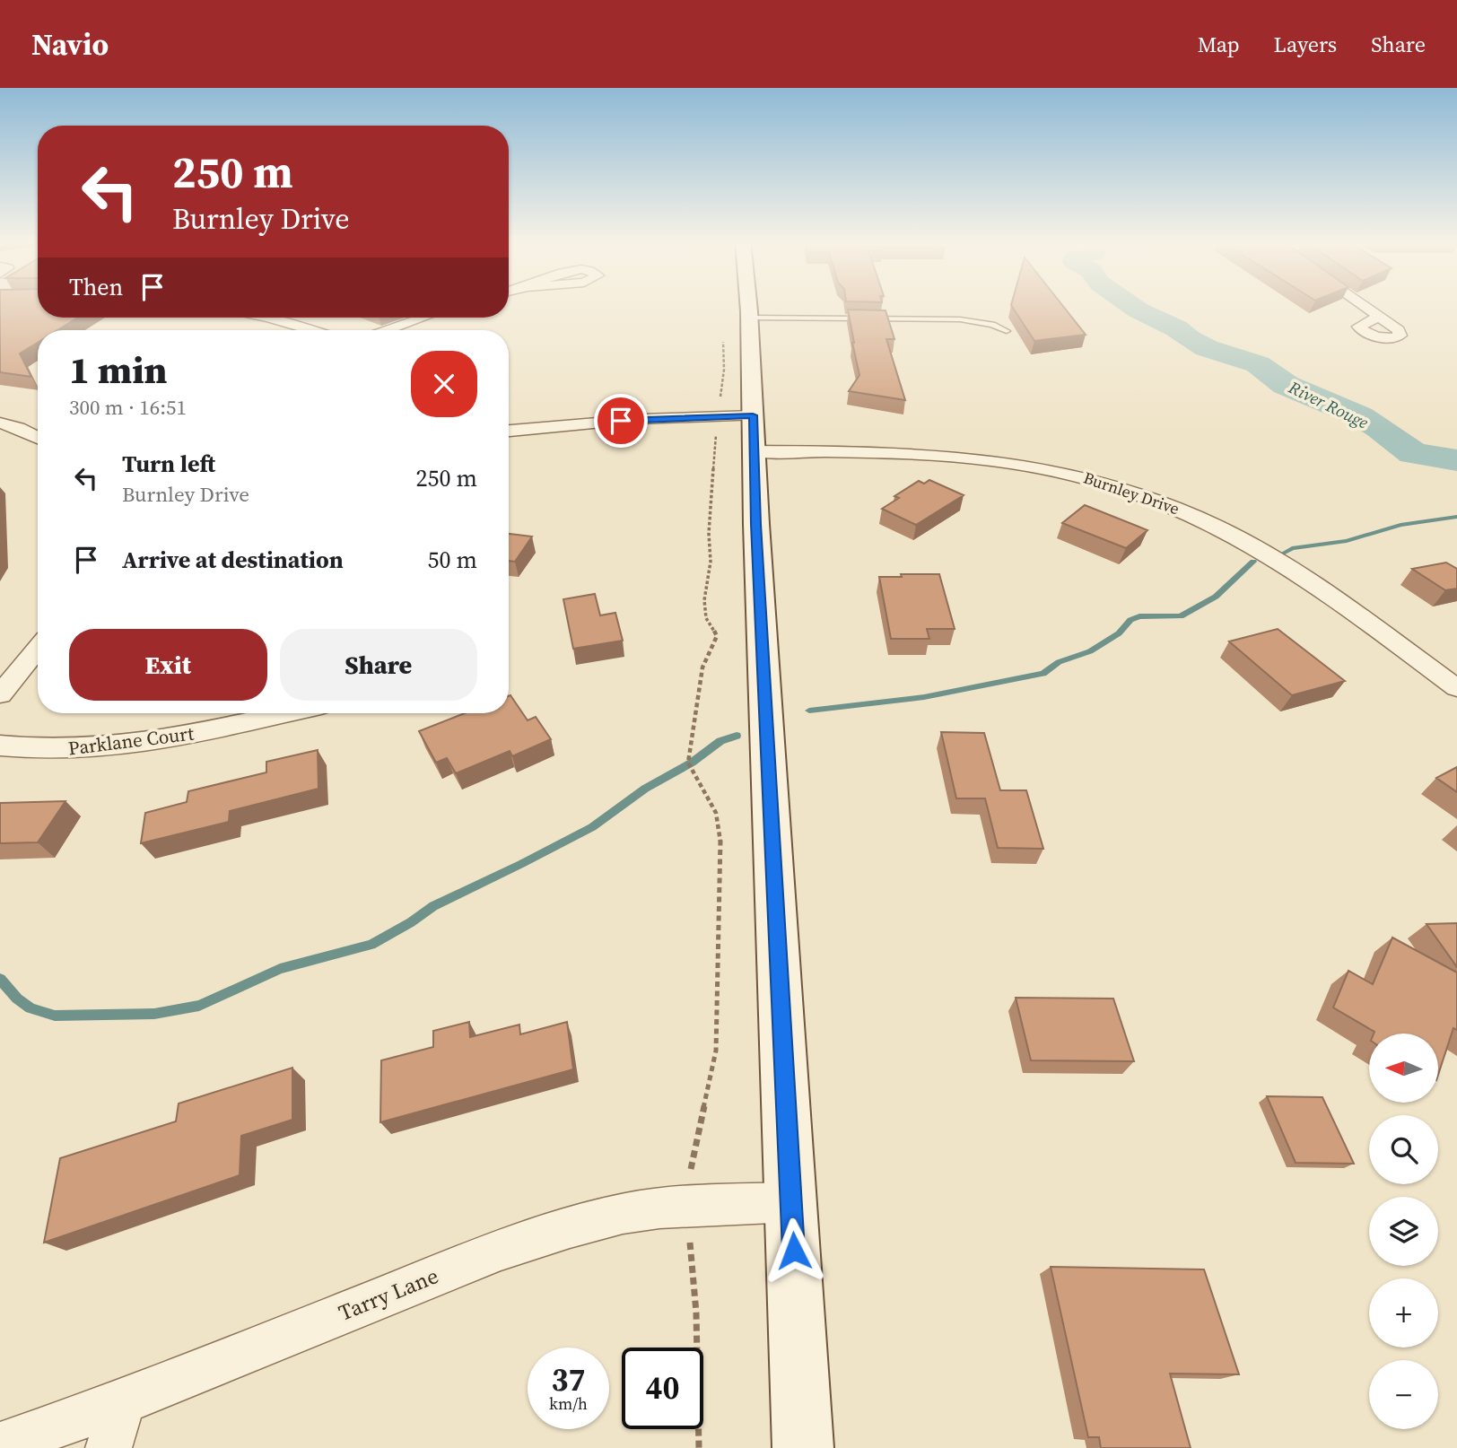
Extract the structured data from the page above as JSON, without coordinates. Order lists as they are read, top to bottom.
{
  "streets": {
    "street": ["Burnley Drive", "Parklane Court", "Tarry Lane"]
  },
  "water": ["River Rouge"],
  "north": "left",
  "page": {
    "header": "Navio",
    "nav": ["Map", "Layers", "Share"],
    "turn": ["250 m", "Burnley Drive"],
    "then": "Then",
    "heading": ["1 min", "300 m · 16:51"],
    "list": [
      {
        "name": "Turn left",
        "note": "Burnley Drive",
        "value": "250 m"
      },
      {
        "name": "Arrive at destination",
        "value": "50 m"
      }
    ],
    "buttons": ["Exit", "Share"],
    "map_buttons": ["+", "−"],
    "speed": "37 km/h",
    "limit": "40"
  }
}
